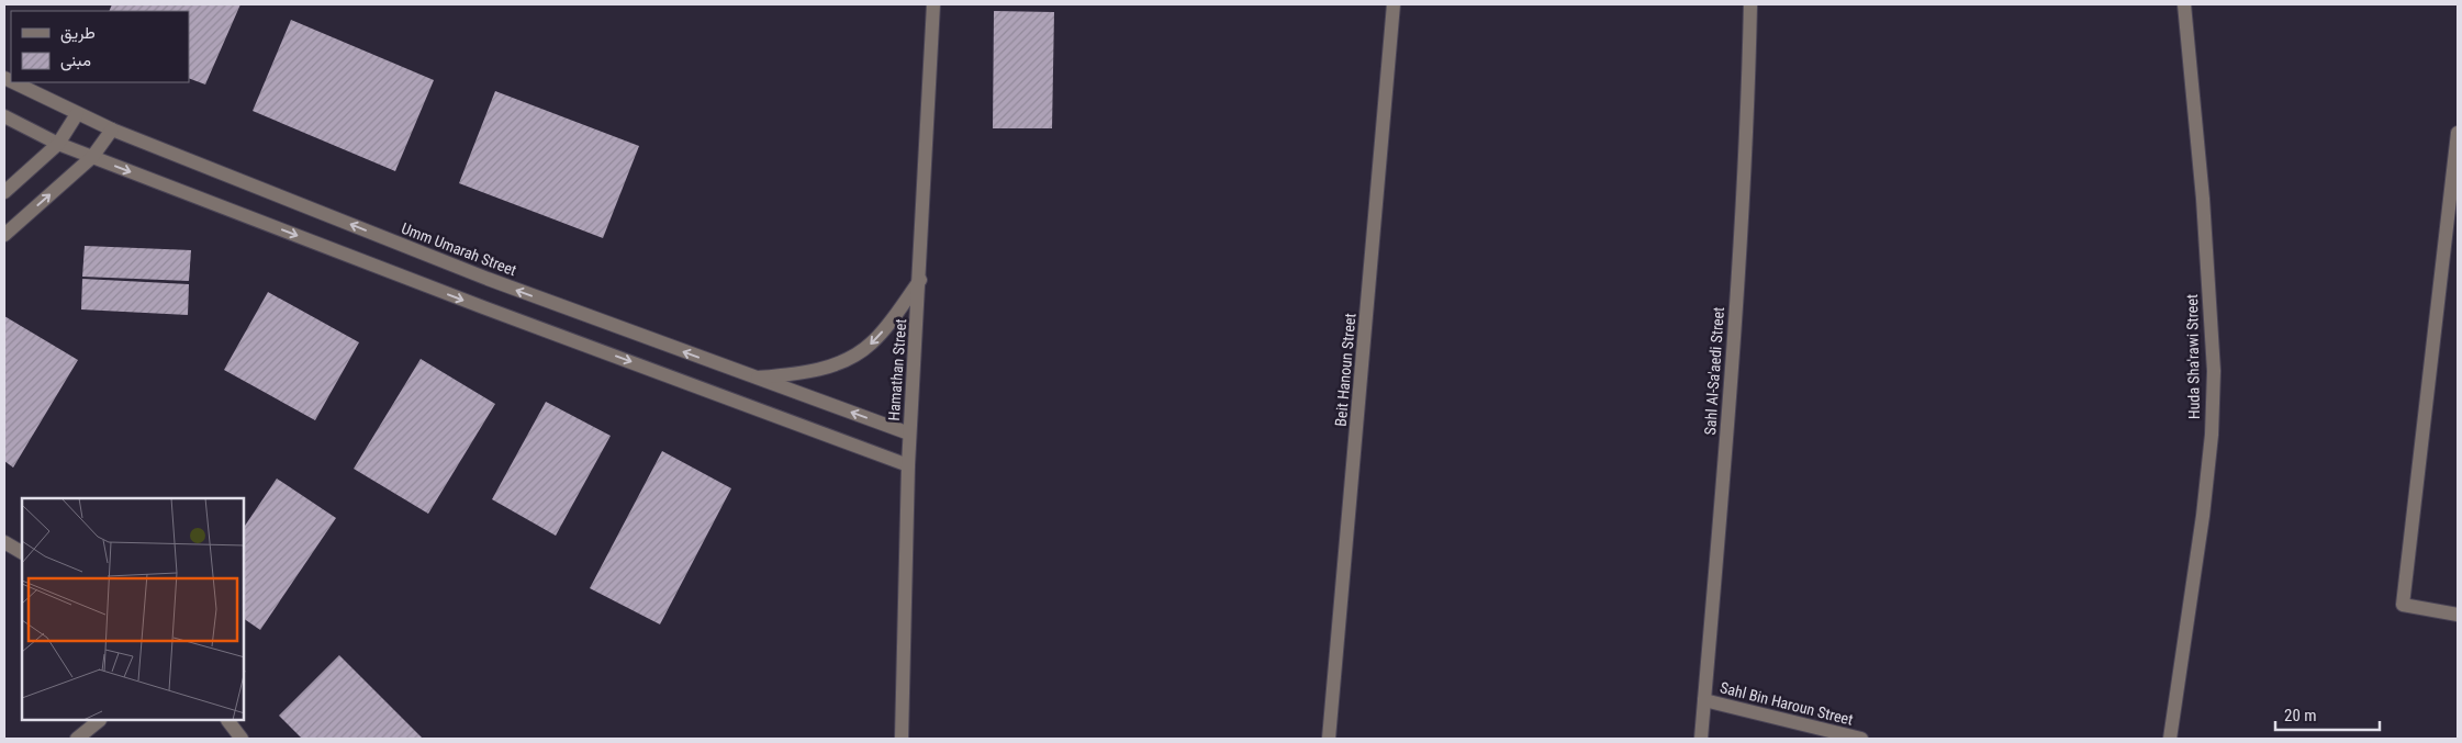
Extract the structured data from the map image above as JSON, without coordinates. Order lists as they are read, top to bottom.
{
  "streets": {
    "street": [
      "Umm Umarah Street",
      "Huda Sha'rawi Street",
      "Hamathan Street",
      "Beit Hanoun Street",
      "Sahl Al-Sa'aedi Street",
      "Sahl Bin Haroun Street"
    ]
  },
  "crossings": [
    ["Umm Umarah Street", "Hamathan Street"],
    ["Sahl Al-Sa'aedi Street", "Sahl Bin Haroun Street"]
  ],
  "legend": ["طريق", "مبنى"],
  "scale_bar": "20 m"
}
